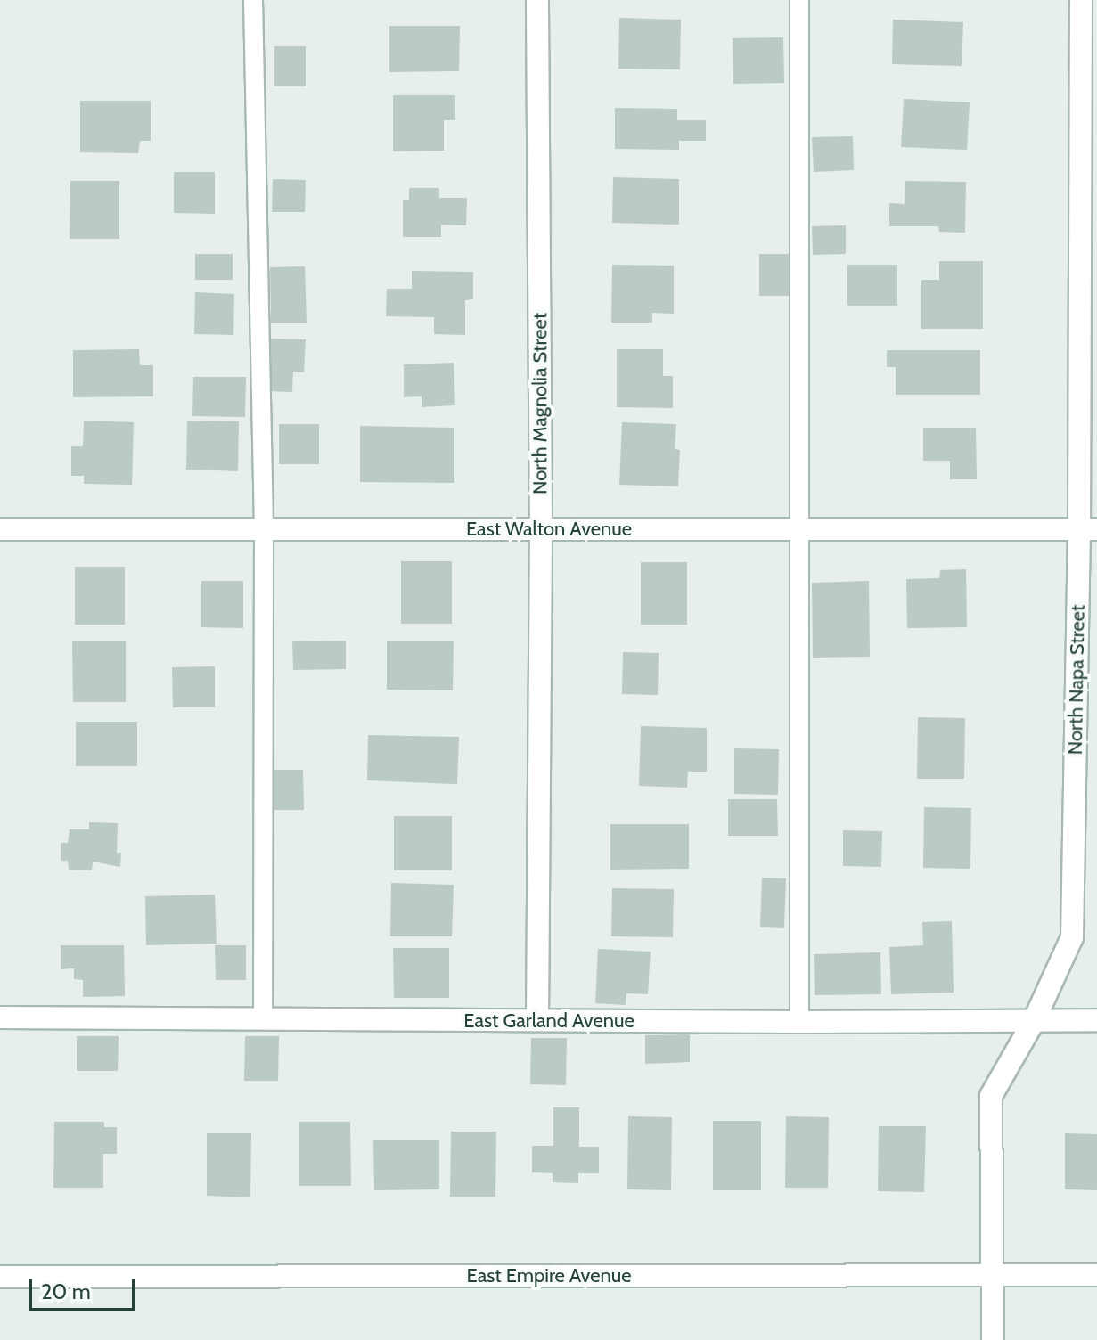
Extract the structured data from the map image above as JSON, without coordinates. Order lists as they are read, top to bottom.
{
  "streets": {
    "street": [
      "North Magnolia Street",
      "East Walton Avenue",
      "North Napa Street",
      "East Garland Avenue",
      "East Empire Avenue"
    ]
  },
  "crossings": [
    ["North Magnolia Street", "East Walton Avenue"],
    ["North Magnolia Street", "East Garland Avenue"],
    ["East Walton Avenue", "North Napa Street"],
    ["North Napa Street", "East Garland Avenue"],
    ["North Napa Street", "East Empire Avenue"]
  ],
  "scale_bar": "20 m"
}
